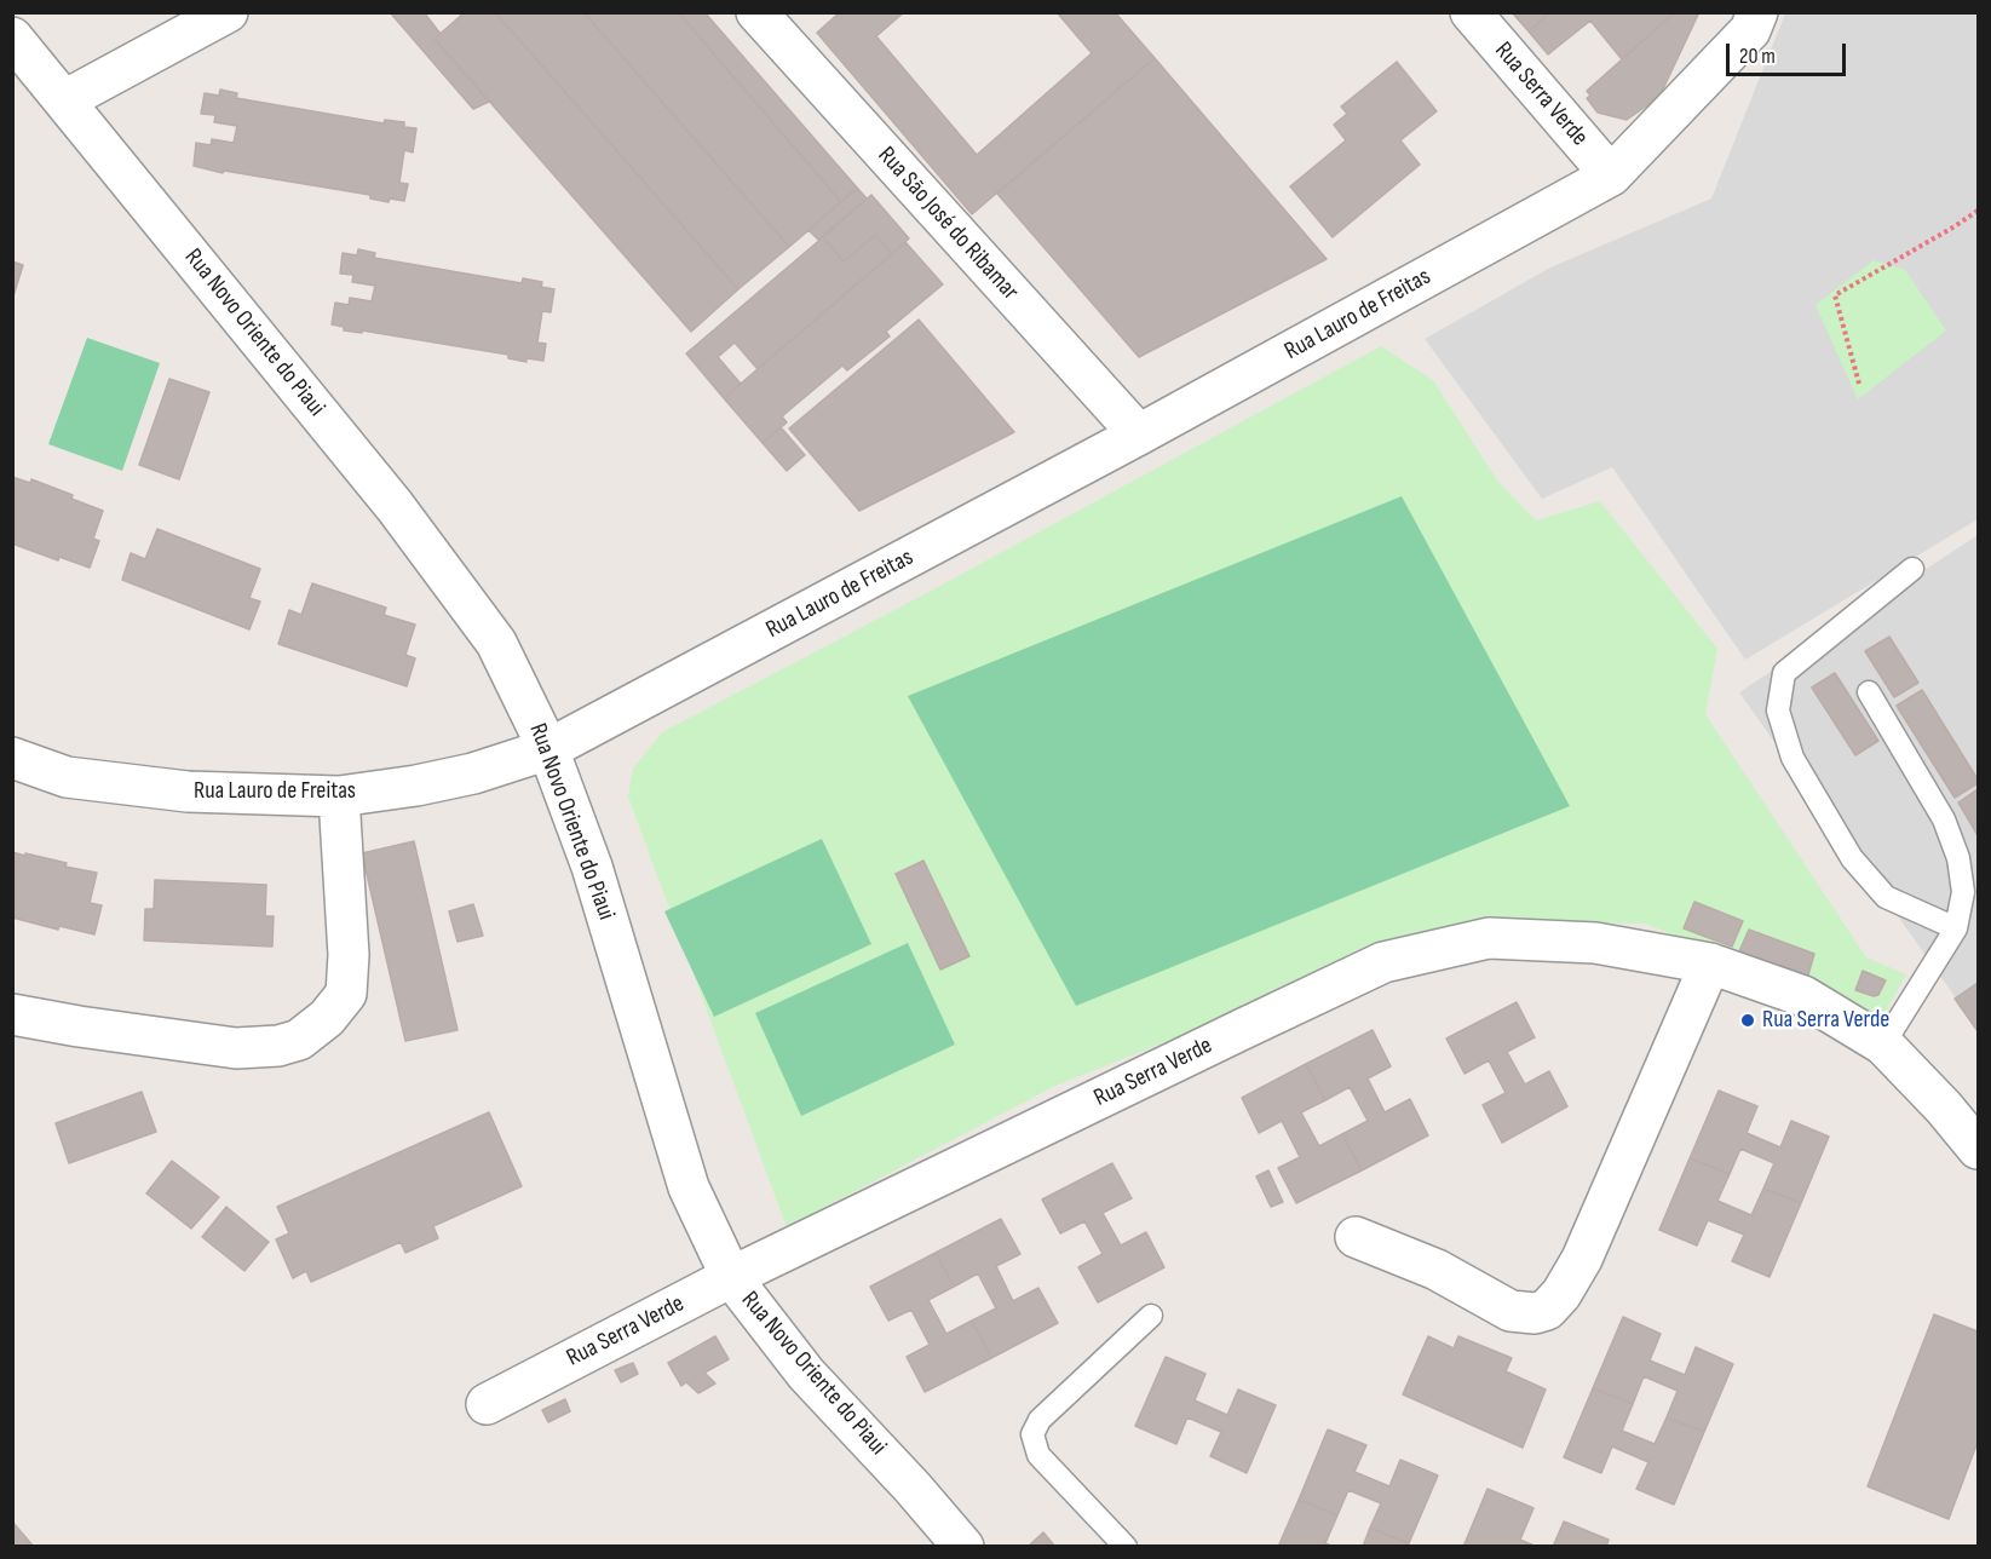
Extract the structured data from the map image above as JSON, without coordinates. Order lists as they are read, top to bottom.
{
  "streets": {
    "street": [
      "Rua Serra Verde",
      "Rua São José do Ribamar",
      "Rua Lauro de Freitas",
      "Rua Novo Oriente do Piaui"
    ]
  },
  "crossings": [
    ["Rua Serra Verde", "Rua Lauro de Freitas"],
    ["Rua Serra Verde", "Rua Novo Oriente do Piaui"],
    ["Rua São José do Ribamar", "Rua Lauro de Freitas"],
    ["Rua Lauro de Freitas", "Rua Novo Oriente do Piaui"]
  ],
  "places": ["Rua Serra Verde"],
  "scale_bar": "20 m"
}
